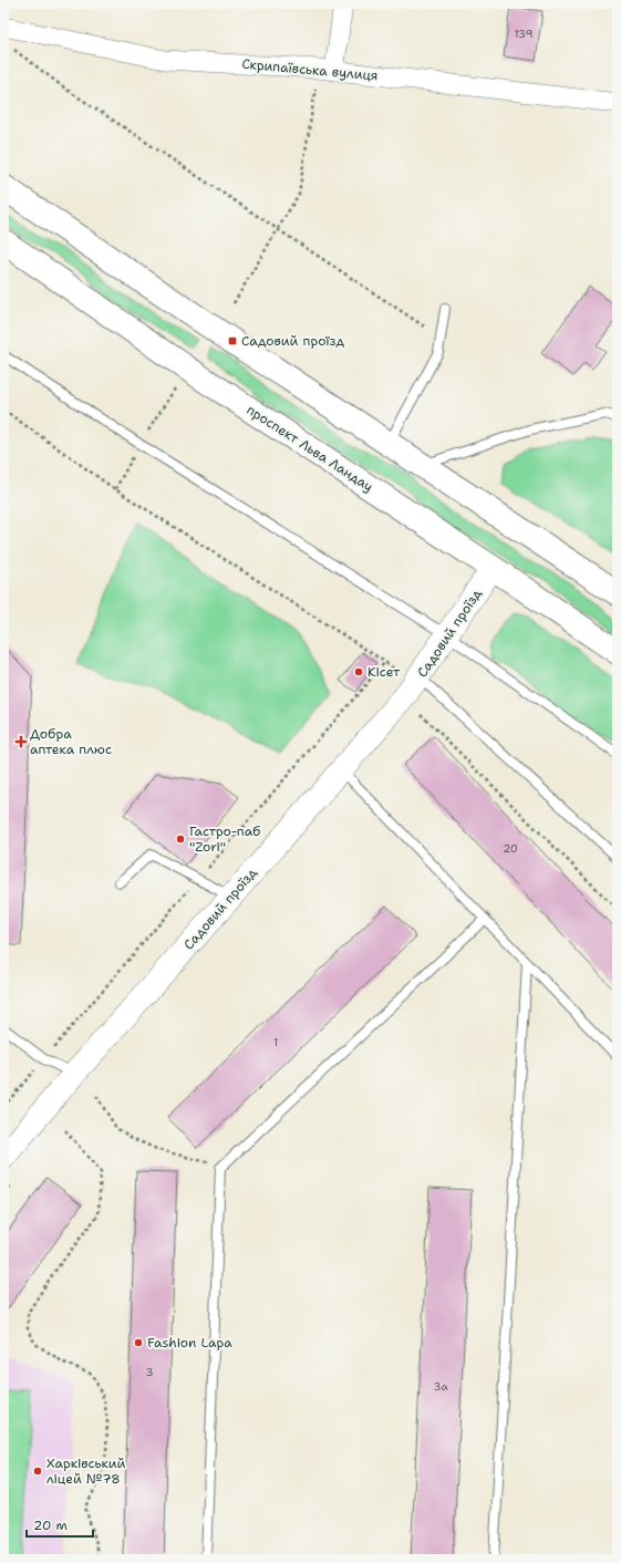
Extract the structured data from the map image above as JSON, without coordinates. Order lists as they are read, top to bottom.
{
  "streets": {
    "main road": ["проспект Льва Ландау"],
    "street": ["Скрипаївська вулиця", "Садовий проїзд"]
  },
  "crossings": [
    ["проспект Льва Ландау", "Садовий проїзд"]
  ],
  "places": {
    "transit": ["Садовий проїзд"],
    "other": [
      "Кісет",
      "Гастро-паб \"Zori\"",
      "Fashion Lapa",
      "Харківський ліцей №78"
    ],
    "health": ["Добра аптека плюс"]
  },
  "house_numbers": [
    "139",
    "20",
    "1",
    "3",
    "3а"
  ],
  "scale_bar": "20 m"
}
